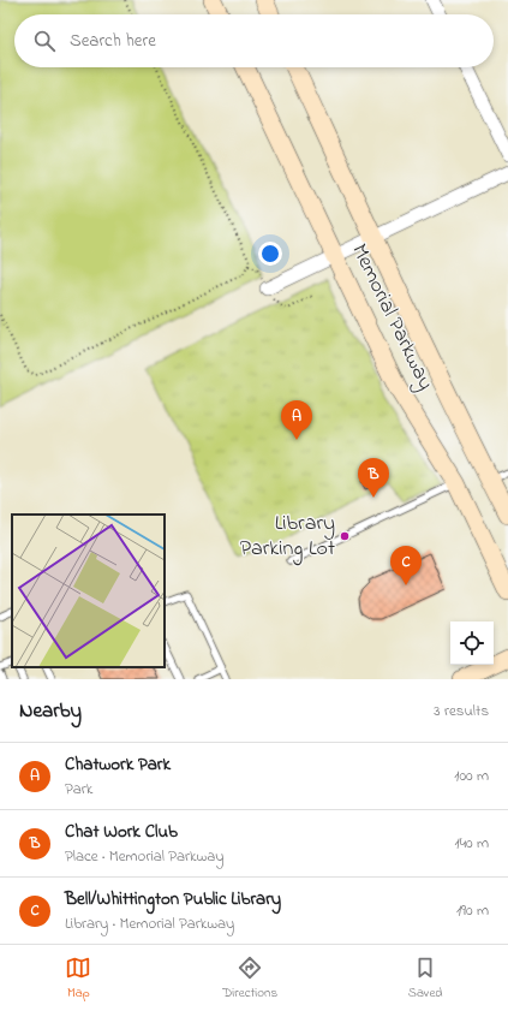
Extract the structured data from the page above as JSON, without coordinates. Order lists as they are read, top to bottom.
{
  "streets": {
    "street": ["Memorial Parkway"]
  },
  "places": ["Library Parking Lot"],
  "page": {
    "search": "Search here",
    "pins": ["A", "B", "C"],
    "heading": ["Nearby", "3 results"],
    "list": [
      {
        "mark": "A",
        "name": "Chatwork Park",
        "note": "Park",
        "value": "100 m"
      },
      {
        "mark": "B",
        "name": "Chat Work Club",
        "note": "Place · Memorial Parkway",
        "value": "140 m"
      },
      {
        "mark": "C",
        "name": "Bell/Whittington Public Library",
        "note": "Library · Memorial Parkway",
        "value": "190 m"
      }
    ],
    "nav": ["Map", "Directions", "Saved"]
  }
}
